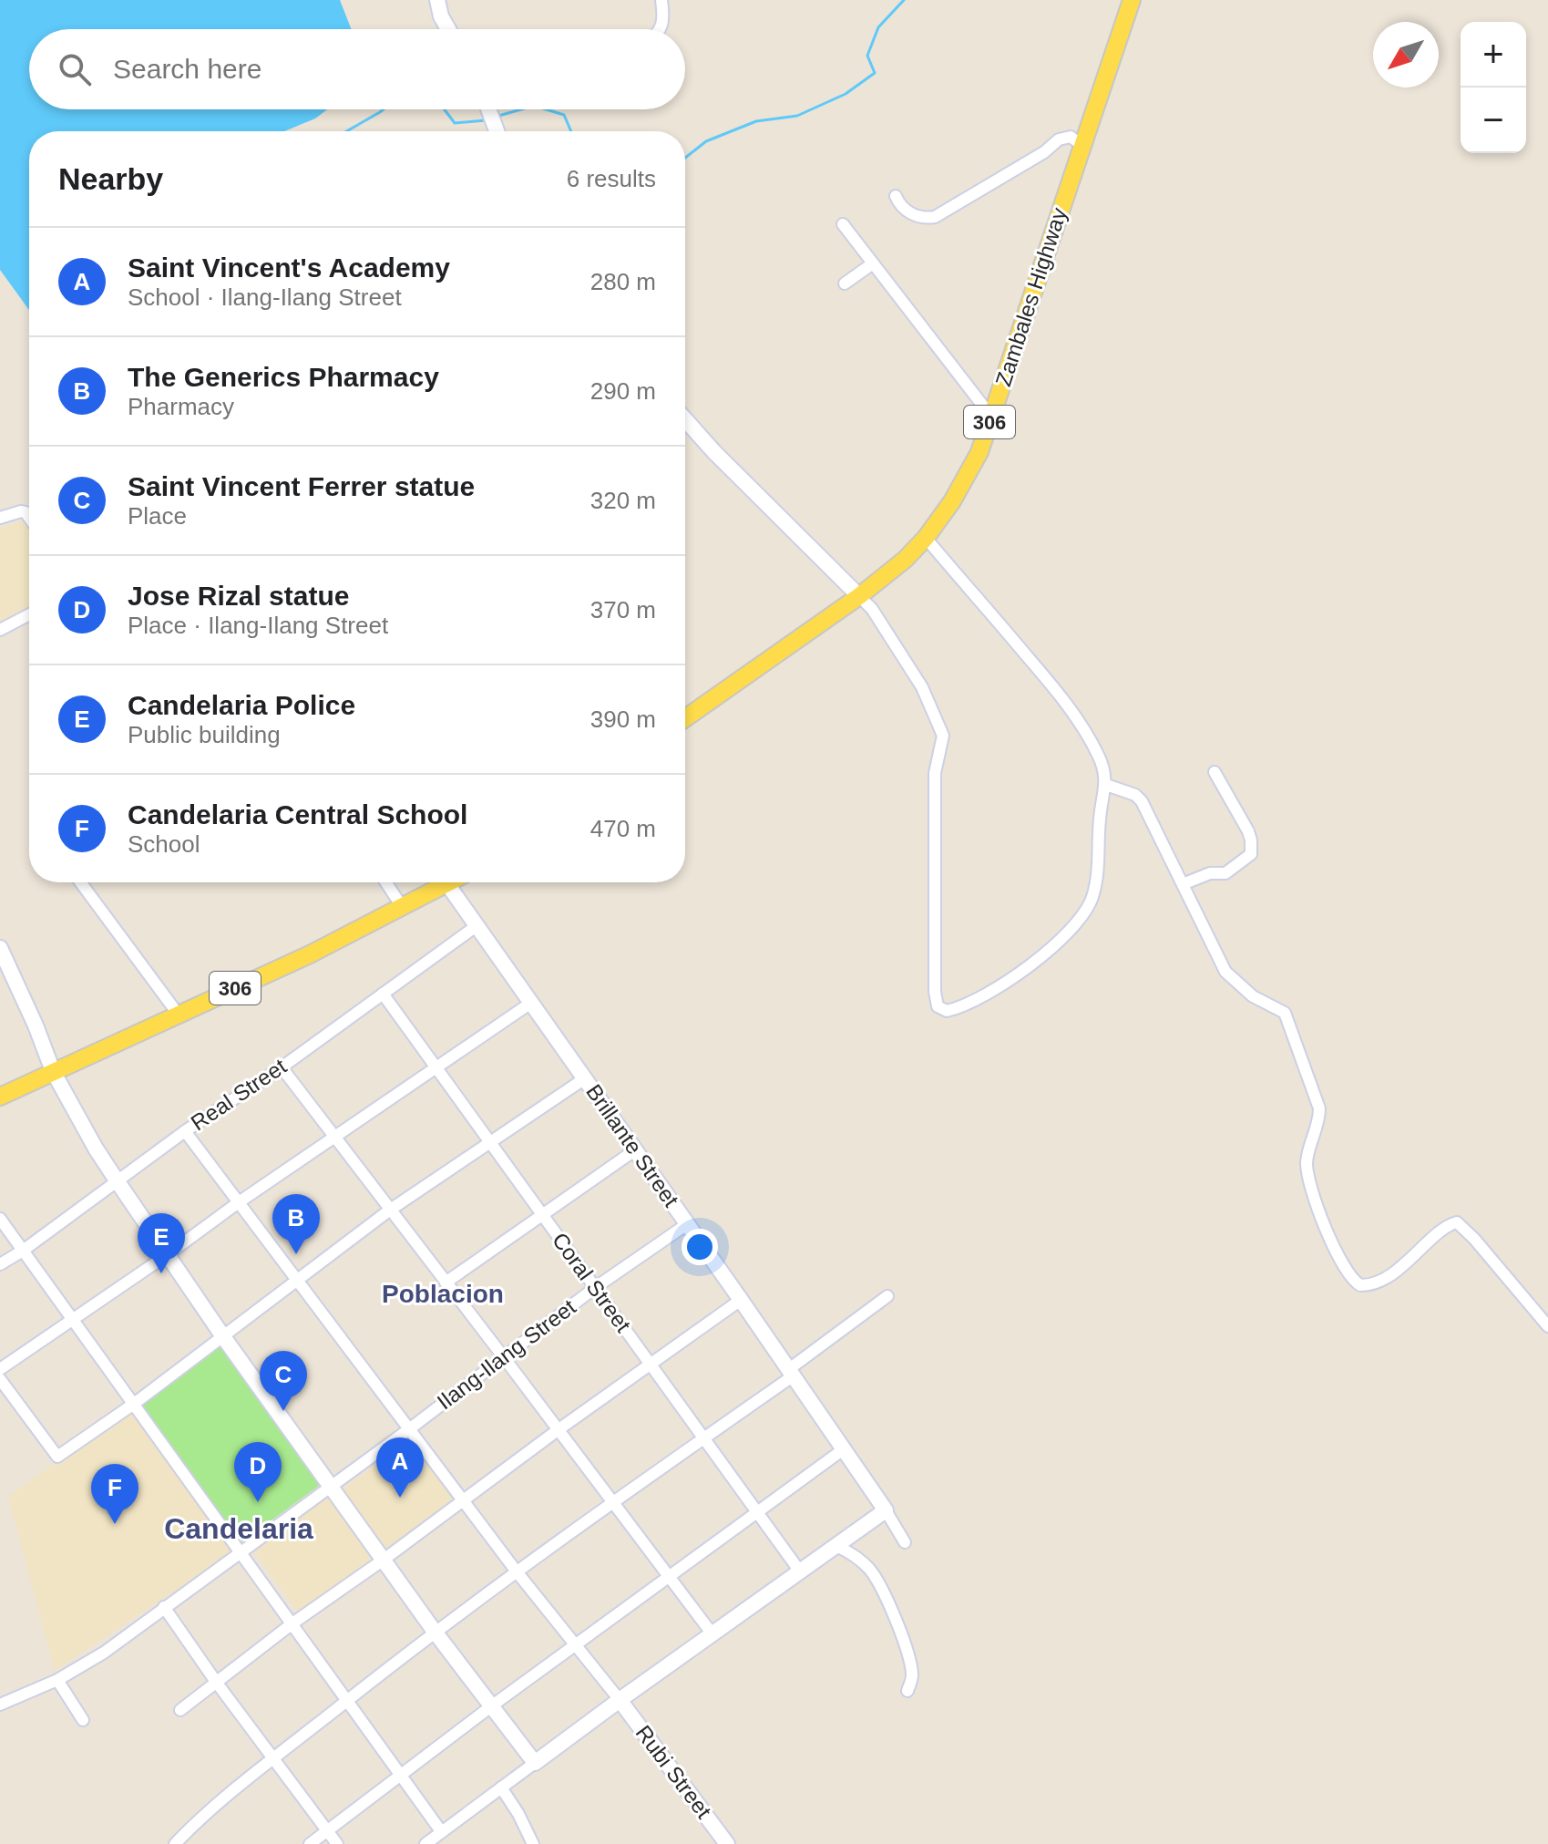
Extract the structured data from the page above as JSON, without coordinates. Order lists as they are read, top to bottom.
{
  "streets": {
    "main road": ["Zambales Highway", "306"],
    "street": [
      "Real Street",
      "Brillante Street",
      "Coral Street",
      "Ilang-Ilang Street",
      "Rubi Street"
    ]
  },
  "crossings": [
    ["306", "Brillante Street"],
    ["Real Street", "Brillante Street"],
    ["Real Street", "Coral Street"],
    ["Brillante Street", "Ilang-Ilang Street"],
    ["Coral Street", "Ilang-Ilang Street"]
  ],
  "districts": ["Poblacion", "Candelaria"],
  "north": "bottom left",
  "page": {
    "map_buttons": ["+", "−"],
    "search": "Search here",
    "heading": ["Nearby", "6 results"],
    "list": [
      {
        "mark": "A",
        "name": "Saint Vincent's Academy",
        "note": "School · Ilang-Ilang Street",
        "value": "280 m"
      },
      {
        "mark": "B",
        "name": "The Generics Pharmacy",
        "note": "Pharmacy",
        "value": "290 m"
      },
      {
        "mark": "C",
        "name": "Saint Vincent Ferrer statue",
        "note": "Place",
        "value": "320 m"
      },
      {
        "mark": "D",
        "name": "Jose Rizal statue",
        "note": "Place · Ilang-Ilang Street",
        "value": "370 m"
      },
      {
        "mark": "E",
        "name": "Candelaria Police",
        "note": "Public building",
        "value": "390 m"
      },
      {
        "mark": "F",
        "name": "Candelaria Central School",
        "note": "School",
        "value": "470 m"
      }
    ],
    "pins": [
      "B",
      "E",
      "C",
      "A",
      "D",
      "F"
    ]
  }
}
